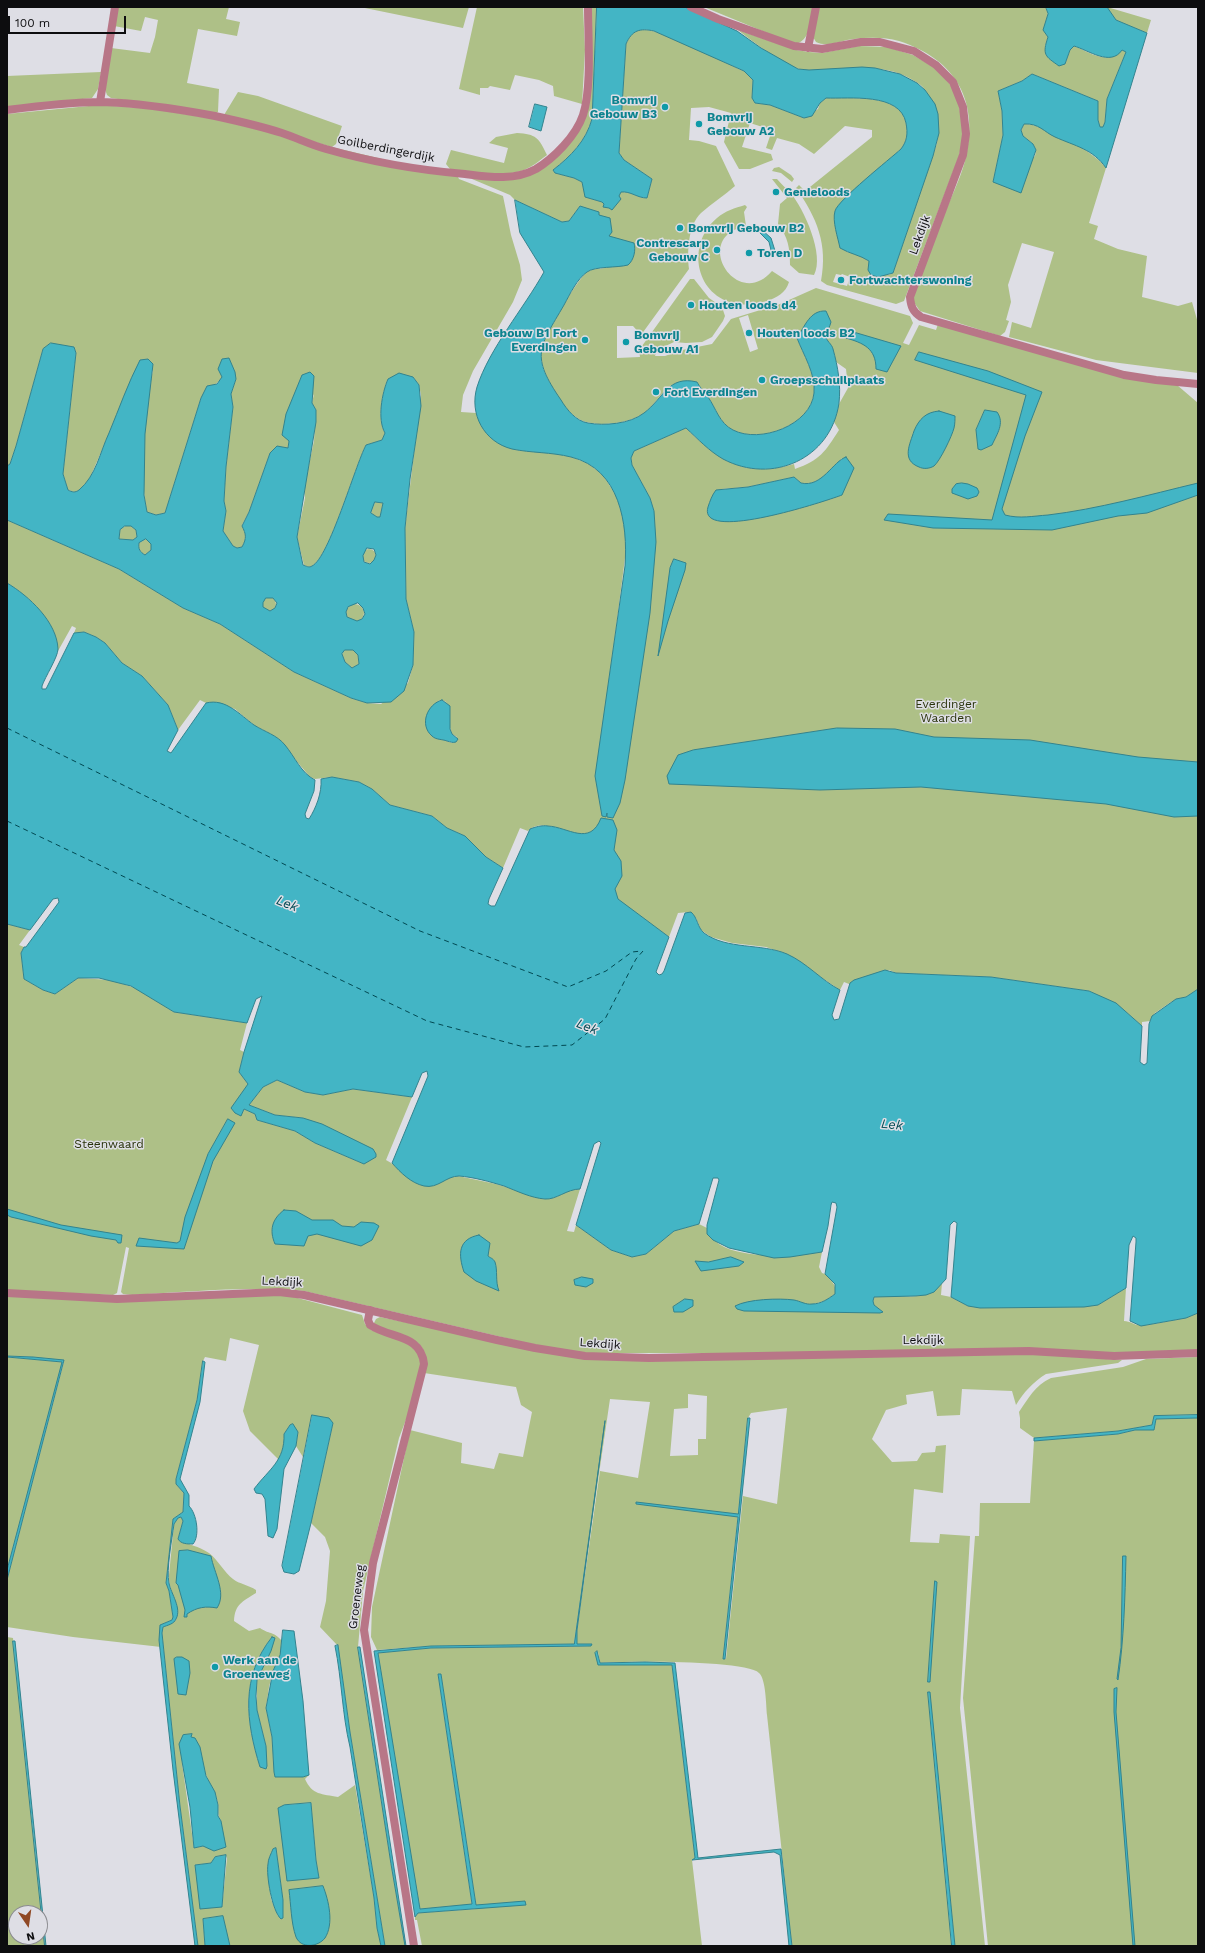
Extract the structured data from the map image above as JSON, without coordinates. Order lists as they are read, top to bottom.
{
  "streets": {
    "street": ["Goilberdingerdijk", "Lekdijk", "Groeneweg"]
  },
  "crossings": [
    ["Lekdijk", "Groeneweg"]
  ],
  "water": ["Lek"],
  "parks": ["Everdinger Waarden", "Steenwaard"],
  "places": [
    "Bomvrij Gebouw B3",
    "Bomvrij Gebouw A2",
    "Genieloods",
    "Bomvrij Gebouw B2",
    "Contrescarp Gebouw C",
    "Toren D",
    "Fortwachterswoning",
    "Houten loods d4",
    "Houten loods B2",
    "Gebouw B1 Fort Everdingen",
    "Bomvrij Gebouw A1",
    "Groepsschuilplaats",
    "Fort Everdingen",
    "Werk aan de Groeneweg"
  ],
  "scale_bar": "100 m",
  "north": "bottom"
}
